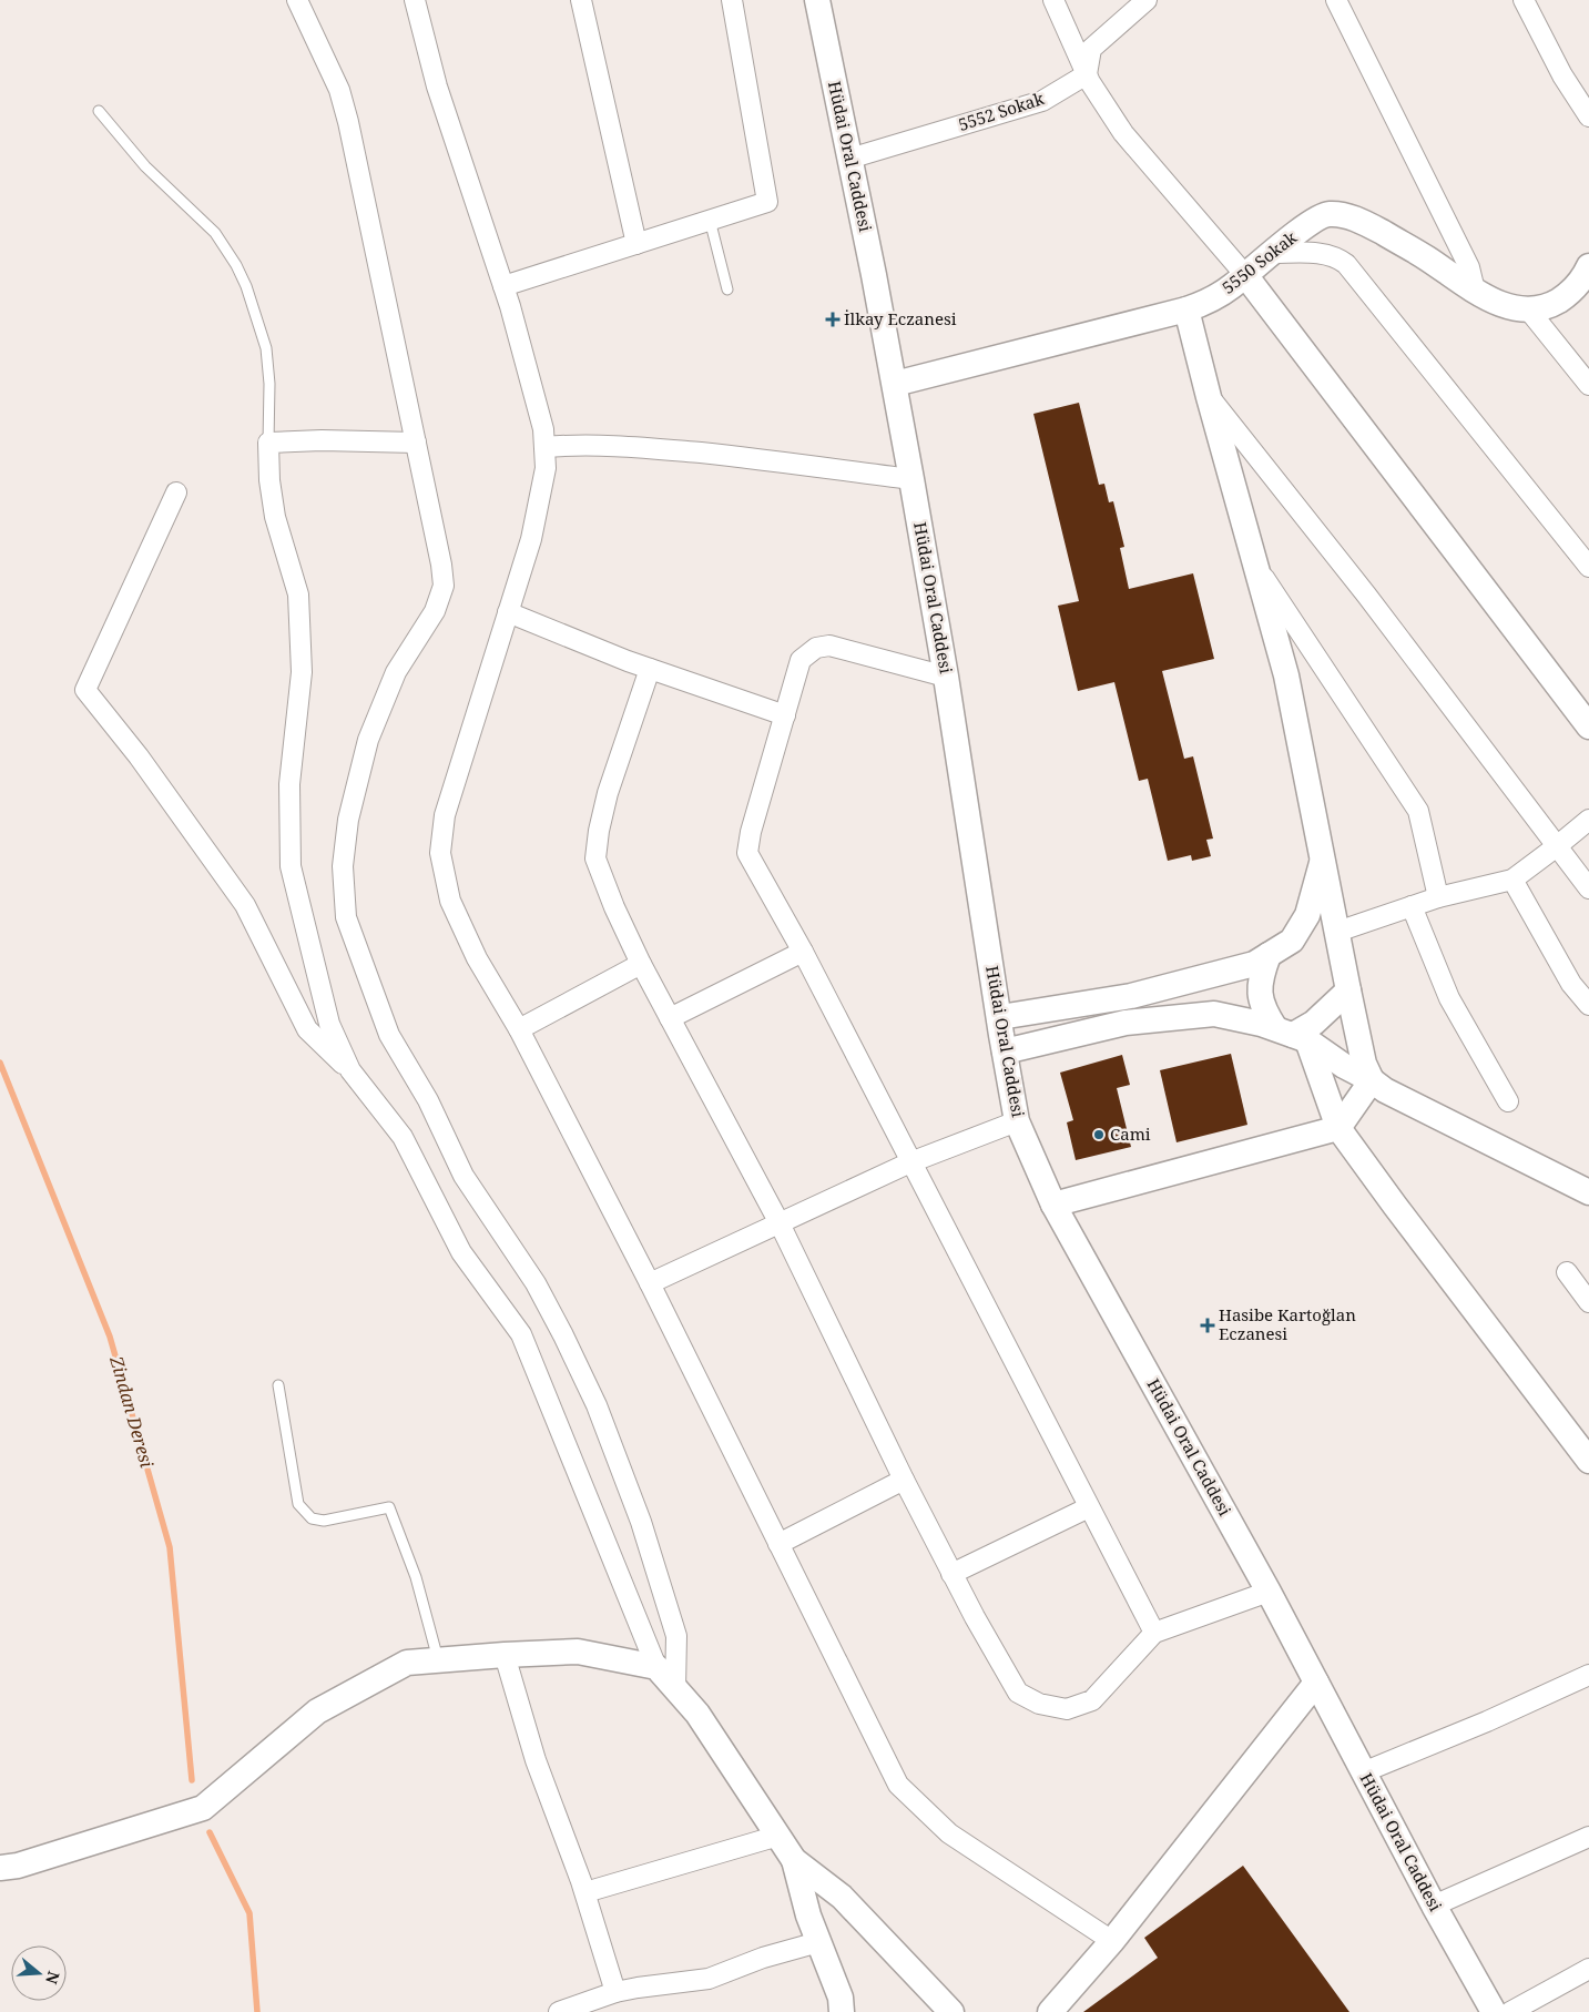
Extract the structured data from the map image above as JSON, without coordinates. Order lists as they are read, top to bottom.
{
  "streets": {
    "street": ["5552 Sokak", "Hüdai Oral Caddesi", "5550 Sokak"]
  },
  "crossings": [
    ["5552 Sokak", "Hüdai Oral Caddesi"],
    ["Hüdai Oral Caddesi", "5550 Sokak"]
  ],
  "water": ["Zindan Deresi"],
  "places": {
    "health": ["İlkay Eczanesi", "Hasibe Kartoğlan Eczanesi"],
    "other": ["Cami"]
  },
  "north": "right"
}
